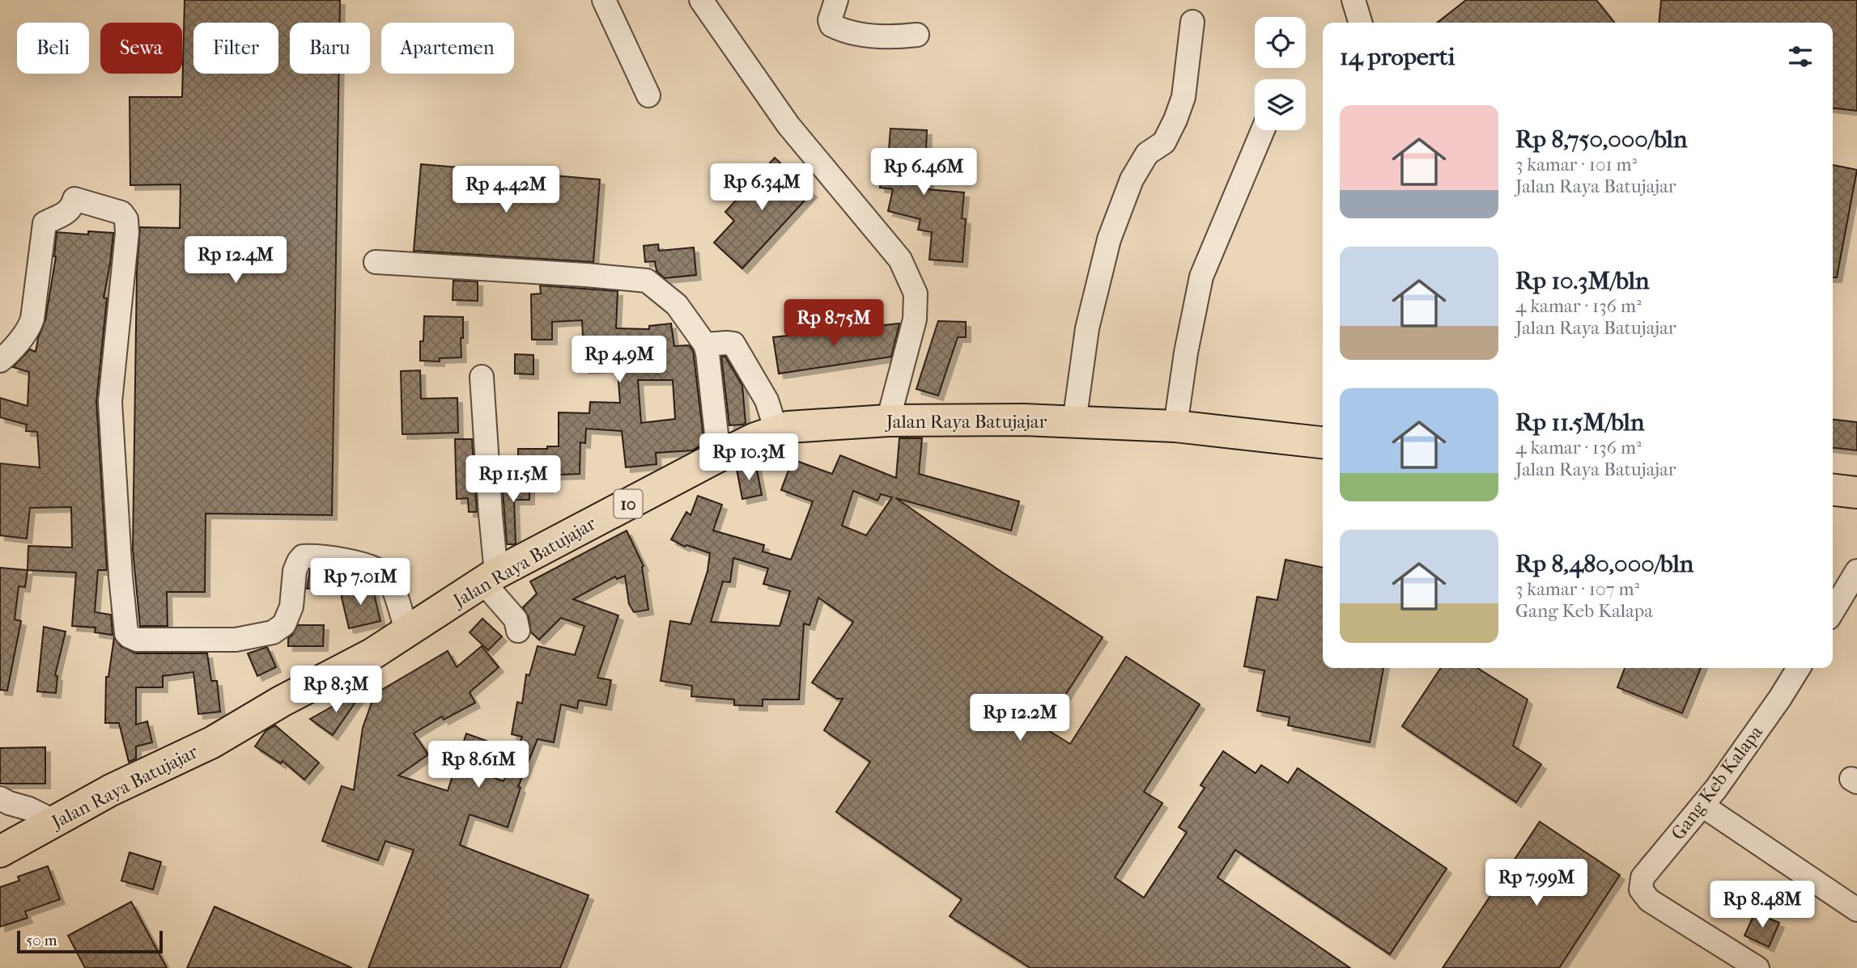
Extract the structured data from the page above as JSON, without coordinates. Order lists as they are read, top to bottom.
{
  "streets": {
    "highway": ["Jalan Raya Batujajar", "10"],
    "street": ["Gang Keb Kalapa"]
  },
  "scale_bar": "50 m",
  "page": {
    "chip": [
      "Beli",
      "Sewa",
      "Filter",
      "Baru",
      "Apartemen"
    ],
    "heading": "14 properti",
    "list": [
      {
        "name": "Rp 8,750,000/bln",
        "note": "3 kamar · 101 m² · Jalan Raya Batujajar"
      },
      {
        "name": "Rp 10.3M/bln",
        "note": "4 kamar · 136 m² · Jalan Raya Batujajar"
      },
      {
        "name": "Rp 11.5M/bln",
        "note": "4 kamar · 136 m² · Jalan Raya Batujajar"
      },
      {
        "name": "Rp 8,480,000/bln",
        "note": "3 kamar · 107 m² · Gang Keb Kalapa"
      }
    ],
    "price": [
      "Rp 6.46M",
      "Rp 6.34M",
      "Rp 4.42M",
      "Rp 12.4M",
      "Rp 8.75M",
      "Rp 4.9M",
      "Rp 10.3M",
      "Rp 11.5M",
      "Rp 7.01M",
      "Rp 8.3M",
      "Rp 12.2M",
      "Rp 8.61M",
      "Rp 7.99M",
      "Rp 8.48M"
    ],
    "scale": "50 m"
  }
}
